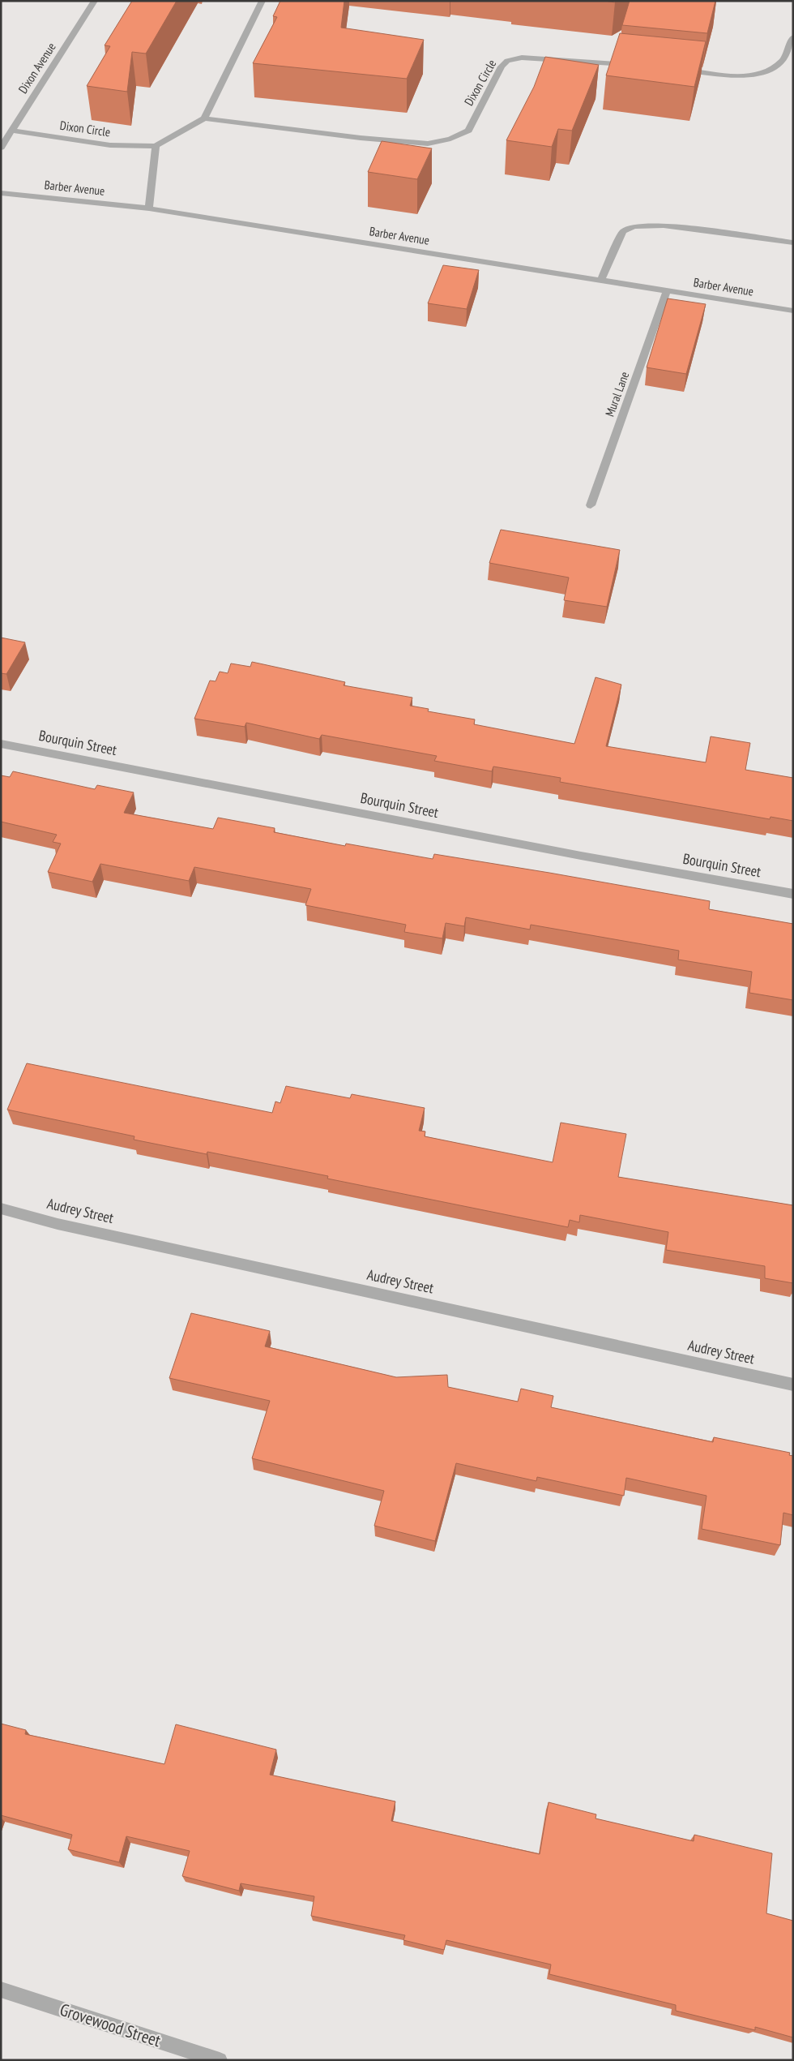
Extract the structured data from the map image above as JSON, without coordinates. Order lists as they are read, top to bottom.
{
  "streets": {
    "street": [
      "Dixon Avenue",
      "Dixon Circle",
      "Barber Avenue",
      "Mural Lane",
      "Bourquin Street",
      "Audrey Street",
      "Grovewood Street"
    ]
  },
  "crossings": [
    ["Dixon Avenue", "Dixon Circle"],
    ["Barber Avenue", "Mural Lane"]
  ]
}
